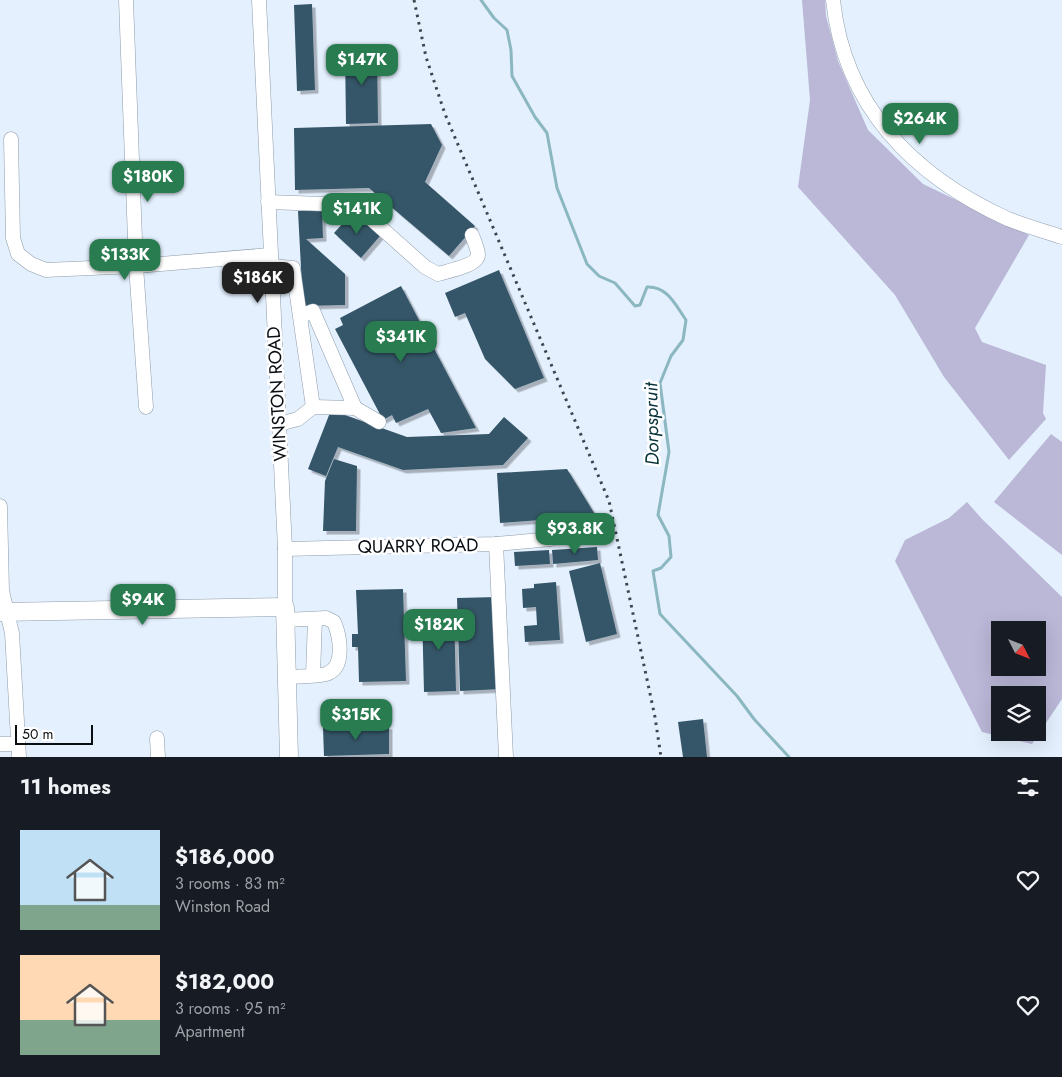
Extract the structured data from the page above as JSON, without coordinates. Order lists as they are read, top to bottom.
{
  "streets": {
    "street": ["WINSTON ROAD", "QUARRY ROAD"]
  },
  "crossings": [
    ["WINSTON ROAD", "QUARRY ROAD"]
  ],
  "water": ["Dorpspruit"],
  "scale_bar": "50 m",
  "north": "bottom right",
  "page": {
    "price": [
      "$147K",
      "$264K",
      "$180K",
      "$141K",
      "$133K",
      "$186K",
      "$341K",
      "$93.8K",
      "$94K",
      "$182K",
      "$315K"
    ],
    "scale": "50 m",
    "heading": "11 homes",
    "list": [
      {
        "name": "$186,000",
        "note": "3 rooms · 83 m² · Winston Road"
      },
      {
        "name": "$182,000",
        "note": "3 rooms · 95 m² · Apartment"
      }
    ]
  }
}
